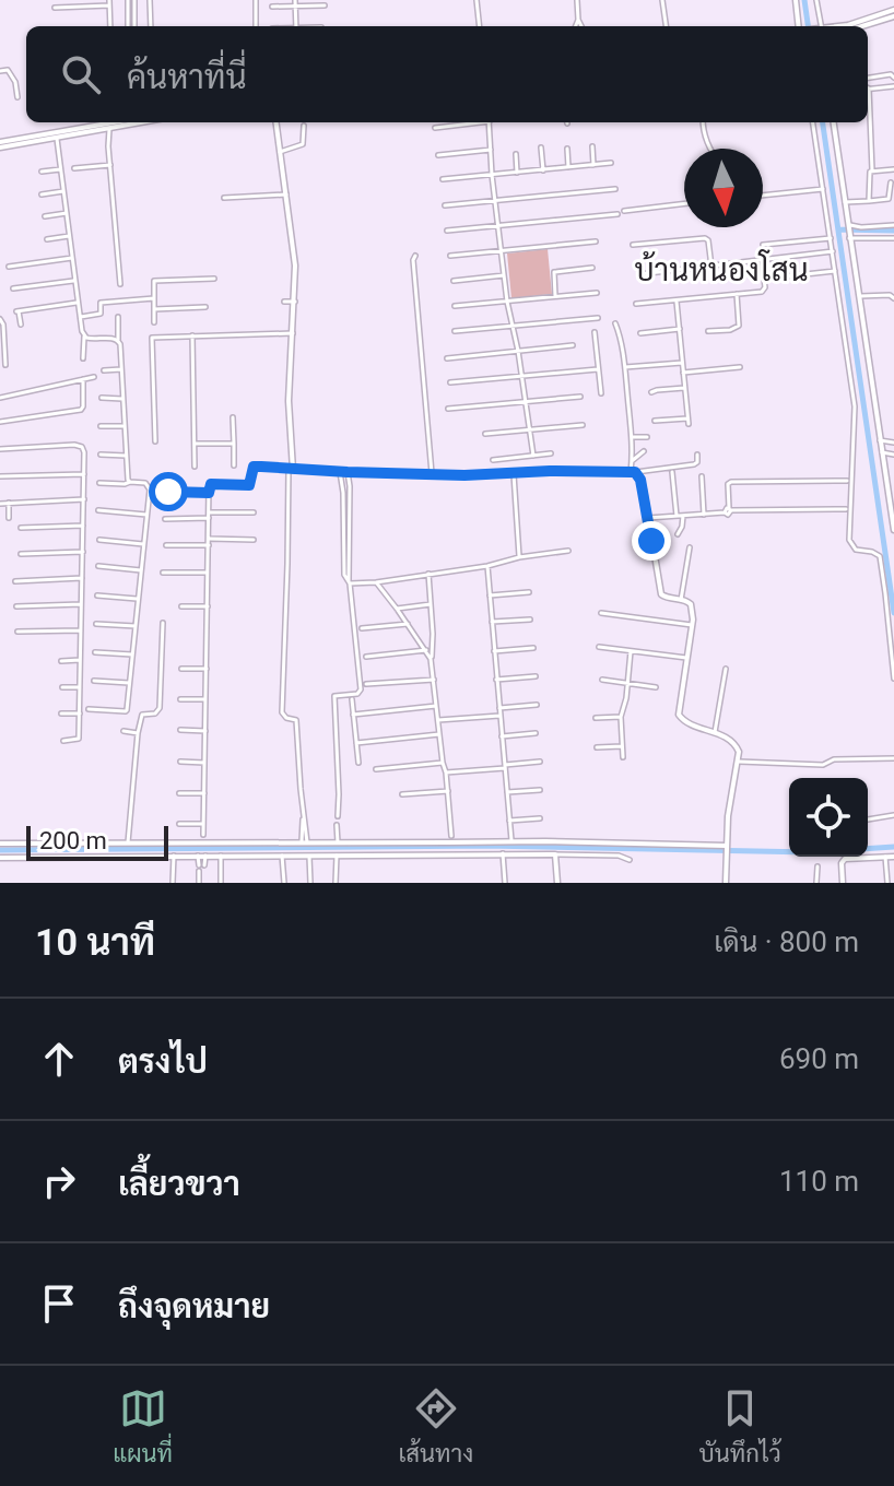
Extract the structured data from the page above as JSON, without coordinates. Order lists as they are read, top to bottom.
{
  "districts": ["บ้านหนองโสน"],
  "scale_bar": "200 m",
  "north": "bottom",
  "page": {
    "search": "ค้นหาที่นี่",
    "scale": "200 m",
    "heading": ["10 นาที", "เดิน · 800 m"],
    "list": [
      ["ตรงไป", "690 m"],
      ["เลี้ยวขวา", "110 m"],
      "ถึงจุดหมาย"
    ],
    "nav": ["แผนที่", "เส้นทาง", "บันทึกไว้"]
  }
}
